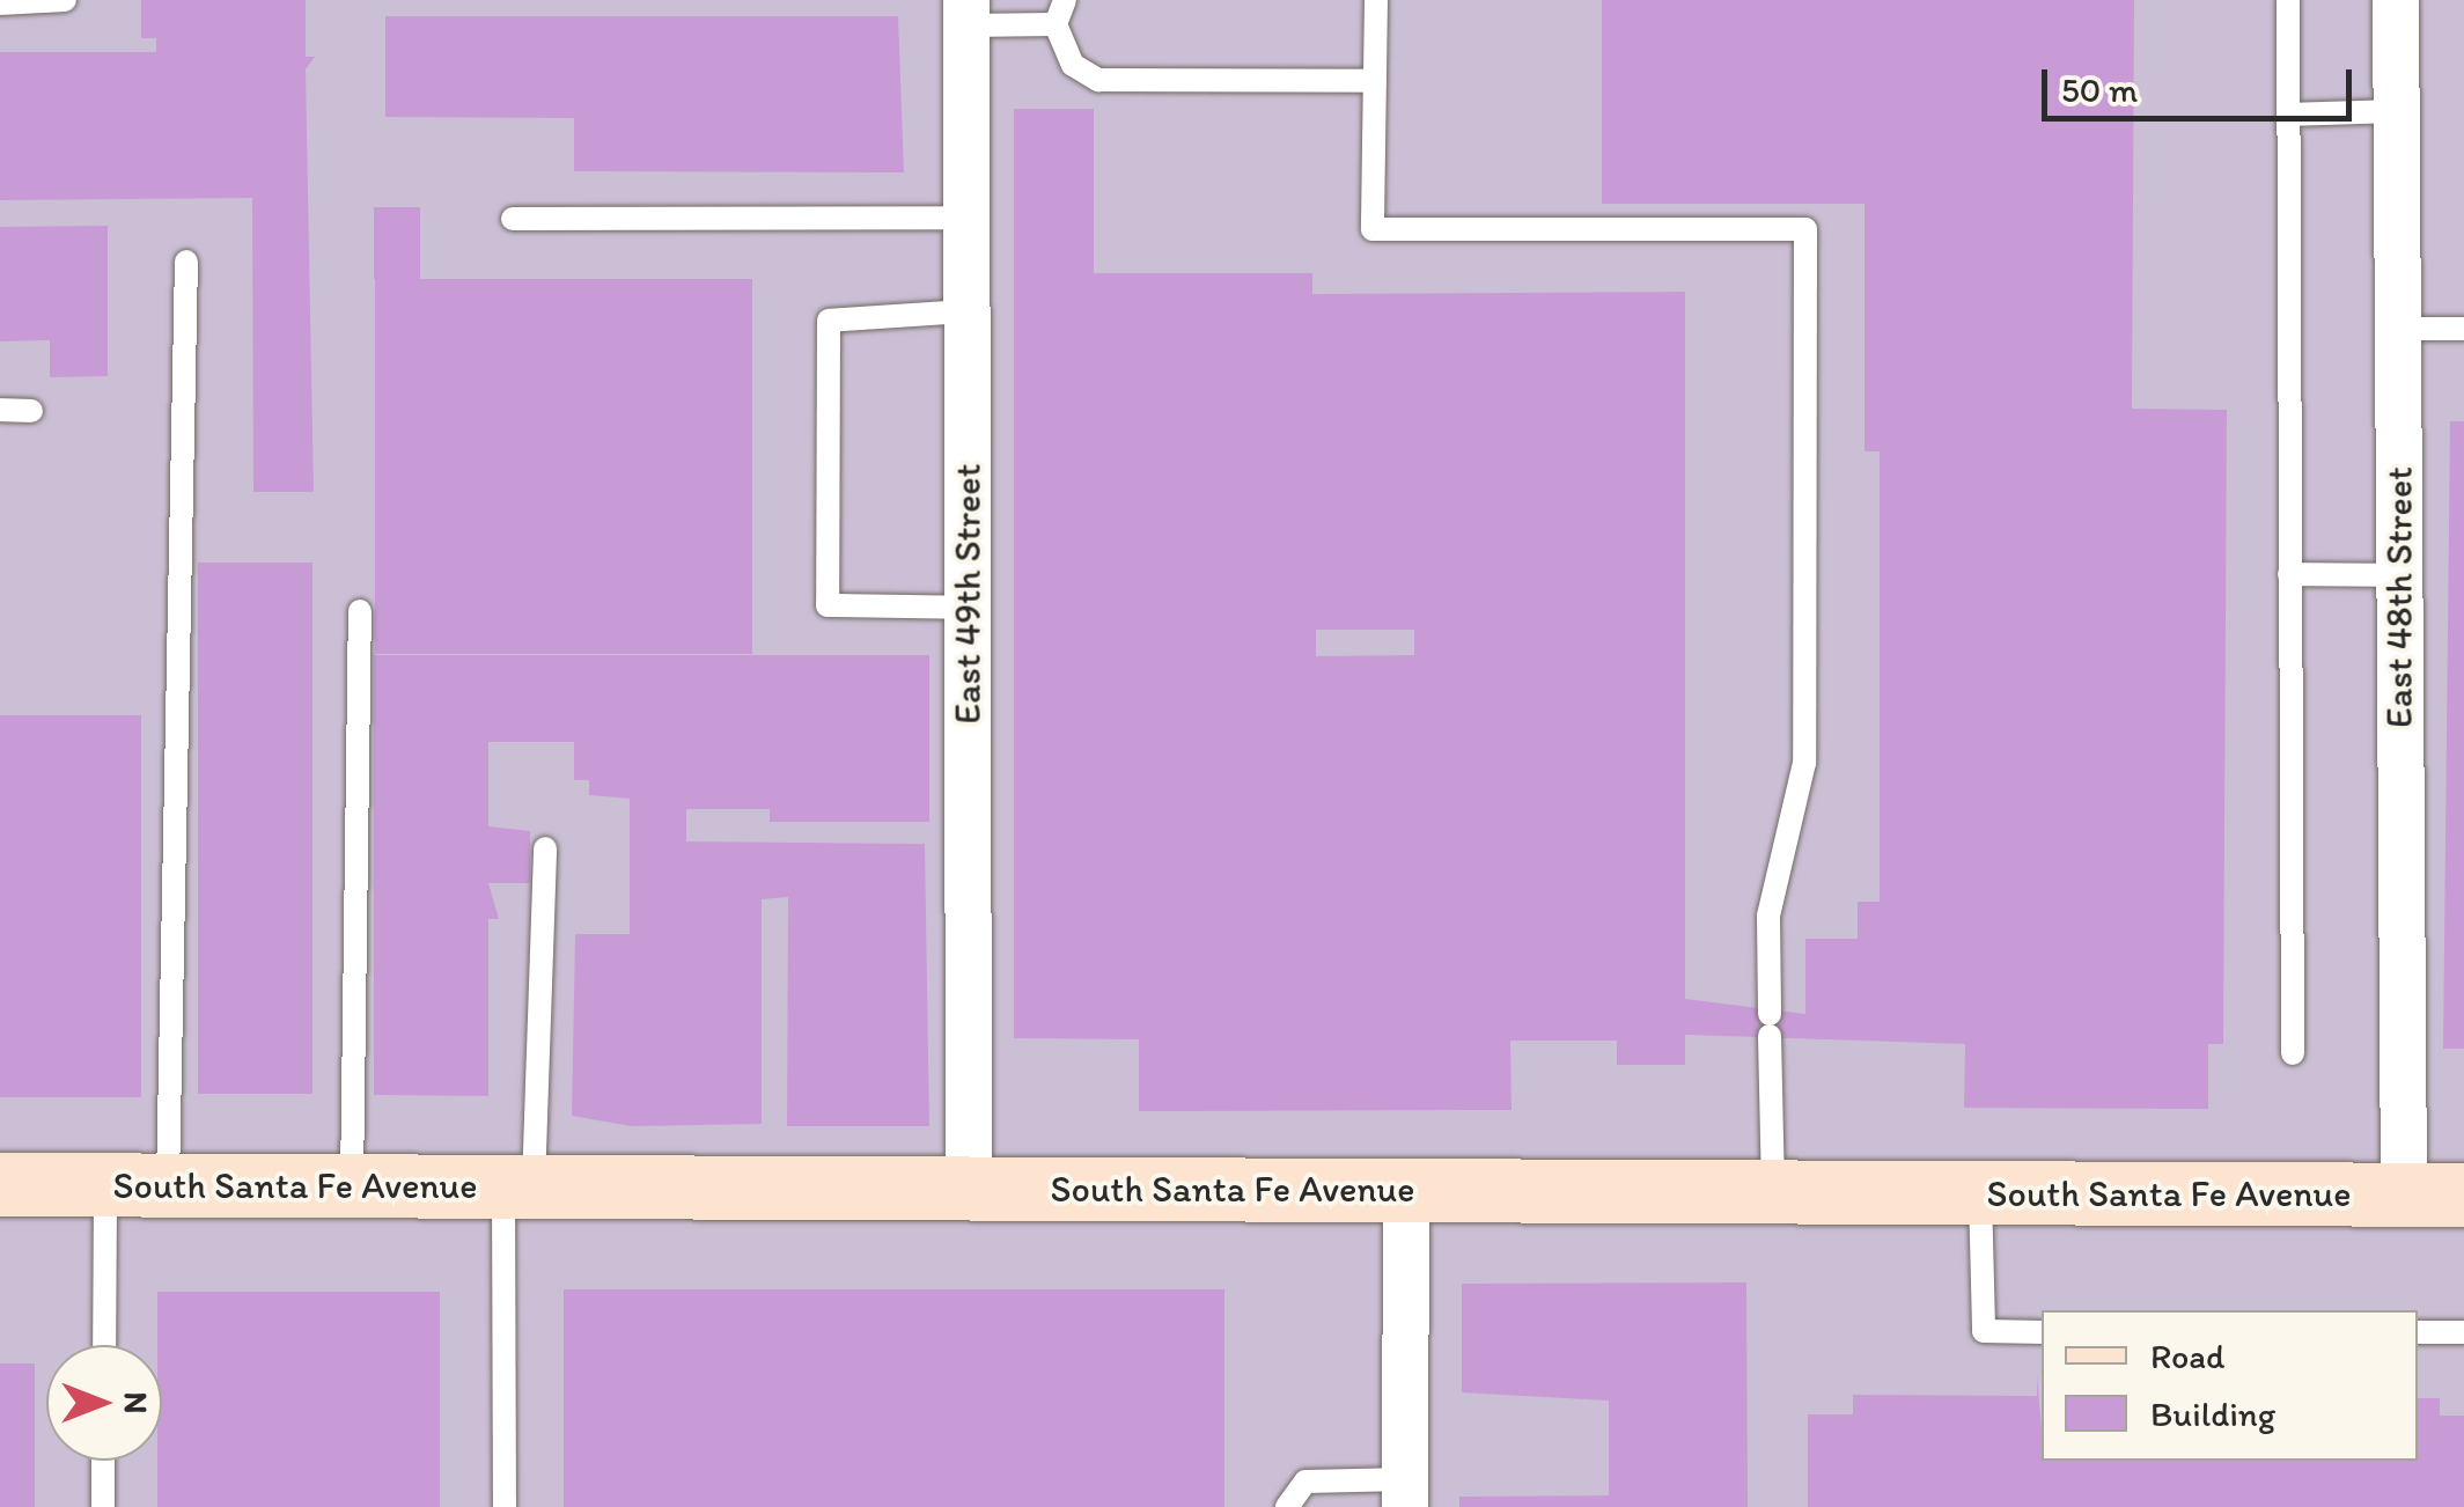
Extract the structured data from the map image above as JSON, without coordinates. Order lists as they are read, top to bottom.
{
  "streets": {
    "main road": ["South Santa Fe Avenue"],
    "street": ["East 49th Street", "East 48th Street"]
  },
  "crossings": [
    ["East 49th Street", "South Santa Fe Avenue"],
    ["East 48th Street", "South Santa Fe Avenue"]
  ],
  "legend": ["Road", "Building"],
  "scale_bar": "50 m",
  "north": "right"
}
